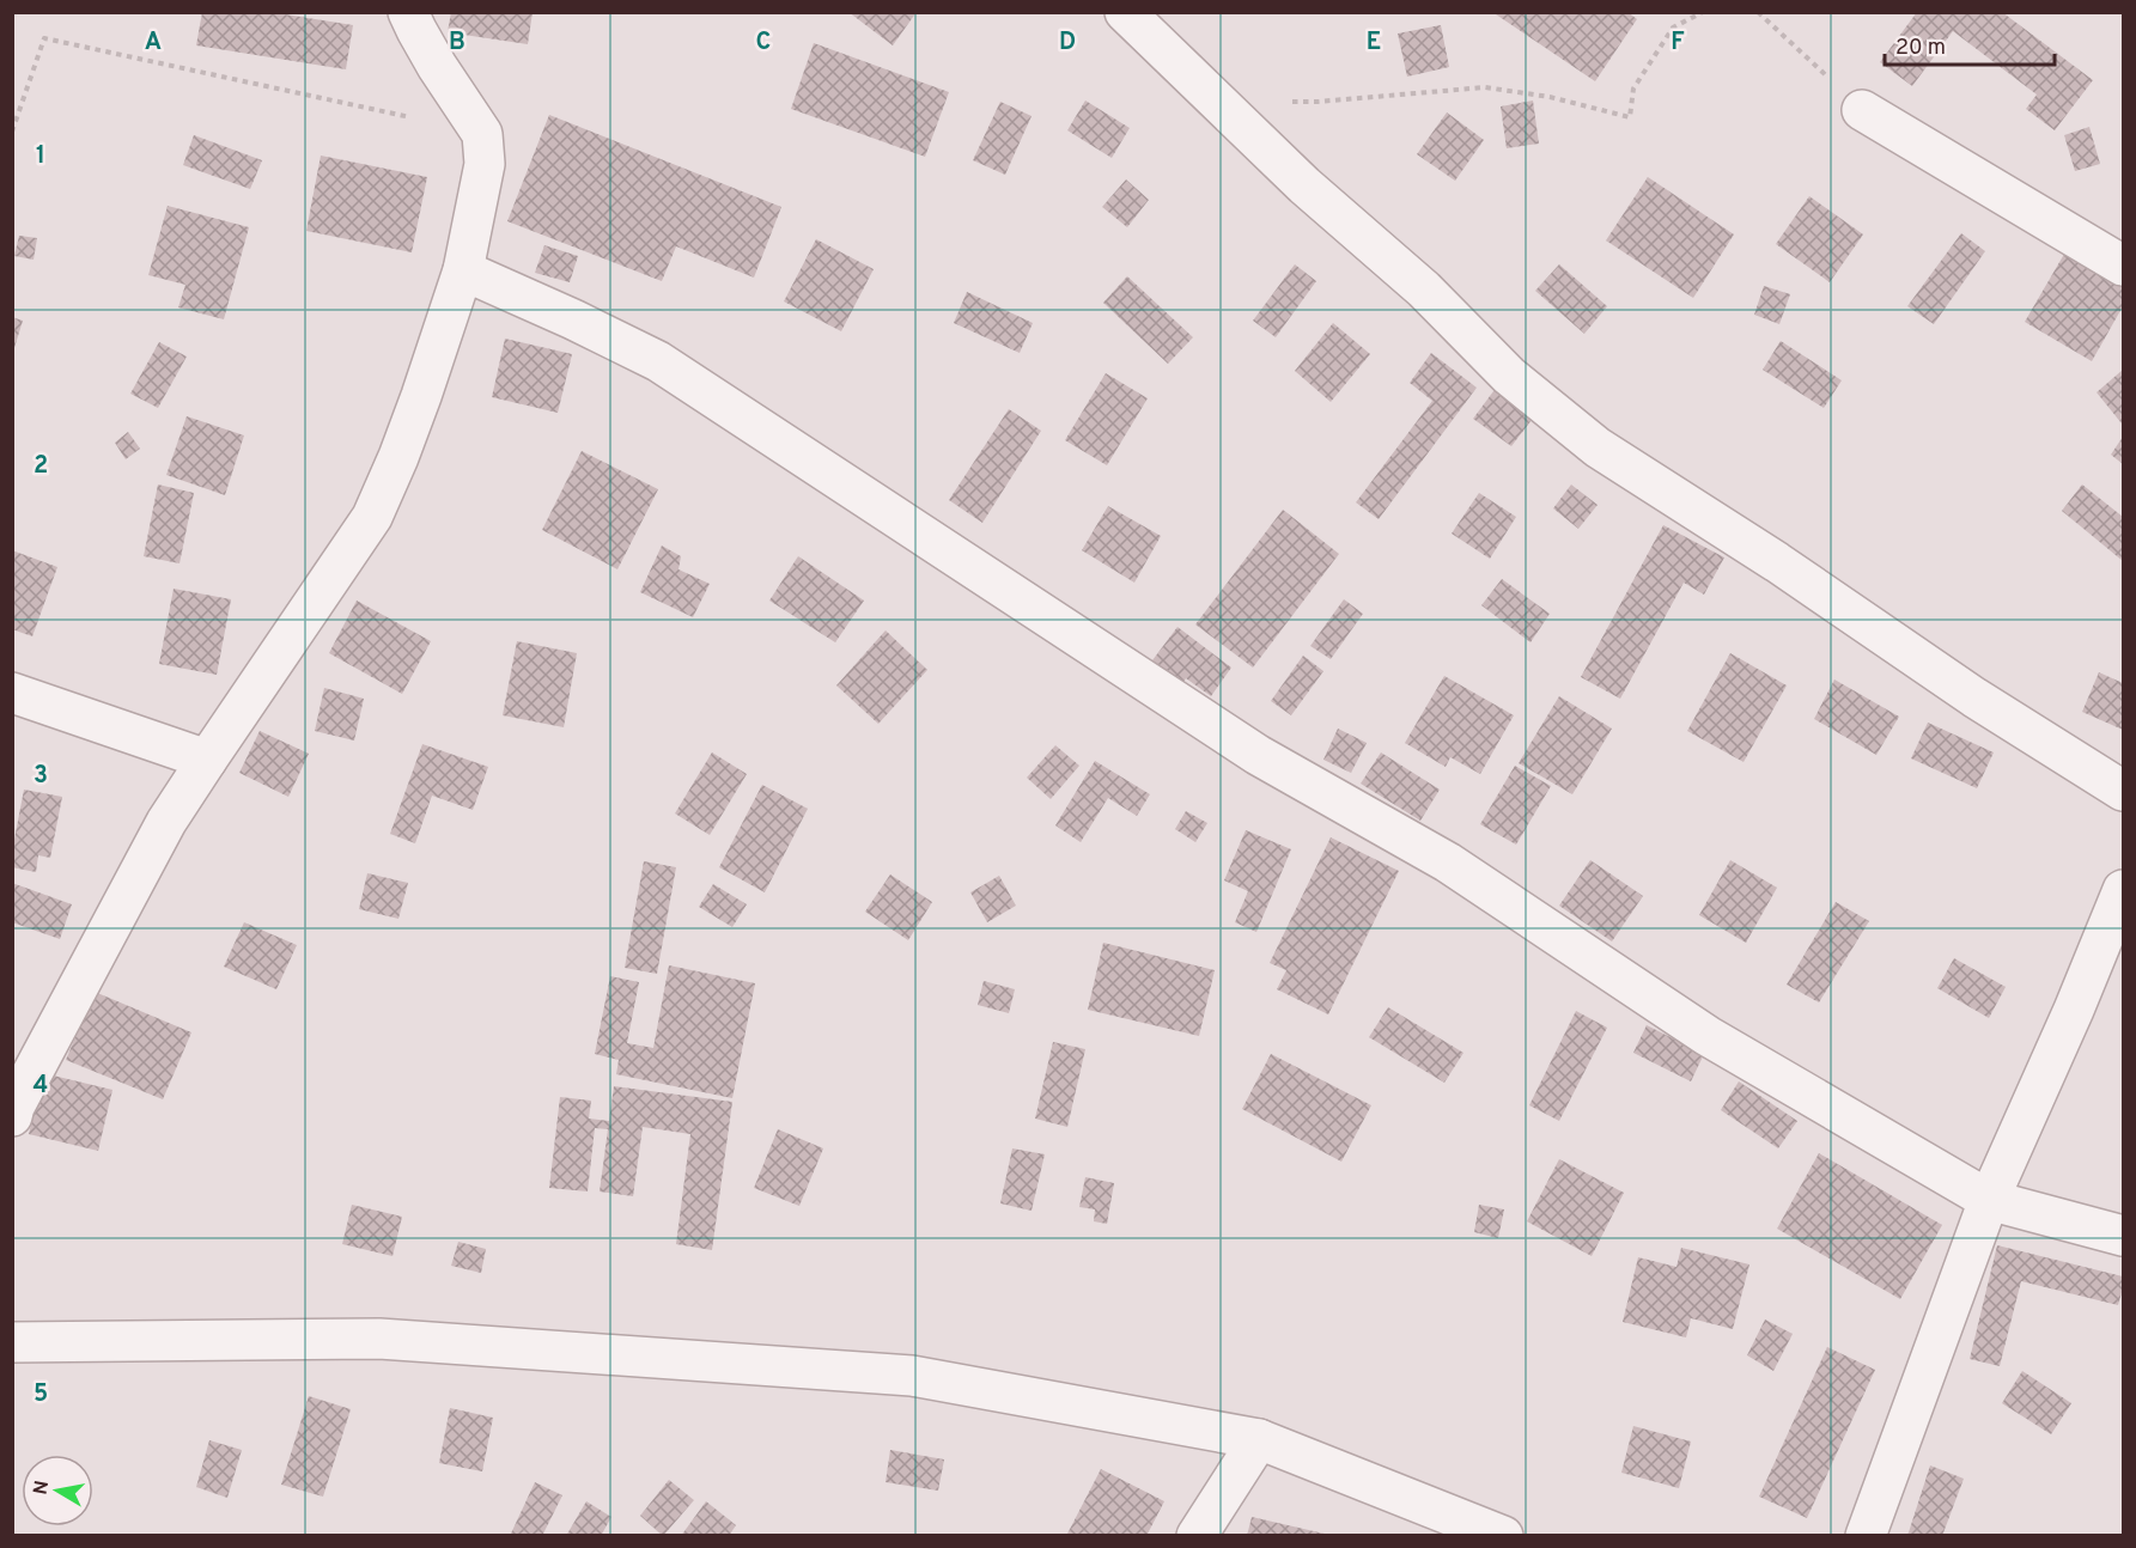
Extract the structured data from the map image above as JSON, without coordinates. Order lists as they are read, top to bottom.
{
  "scale_bar": "20 m",
  "north": "left",
  "grid": {
    "columns": [
      "A",
      "B",
      "C",
      "D",
      "E",
      "F"
    ],
    "rows": [
      "1",
      "2",
      "3",
      "4",
      "5"
    ]
  }
}
